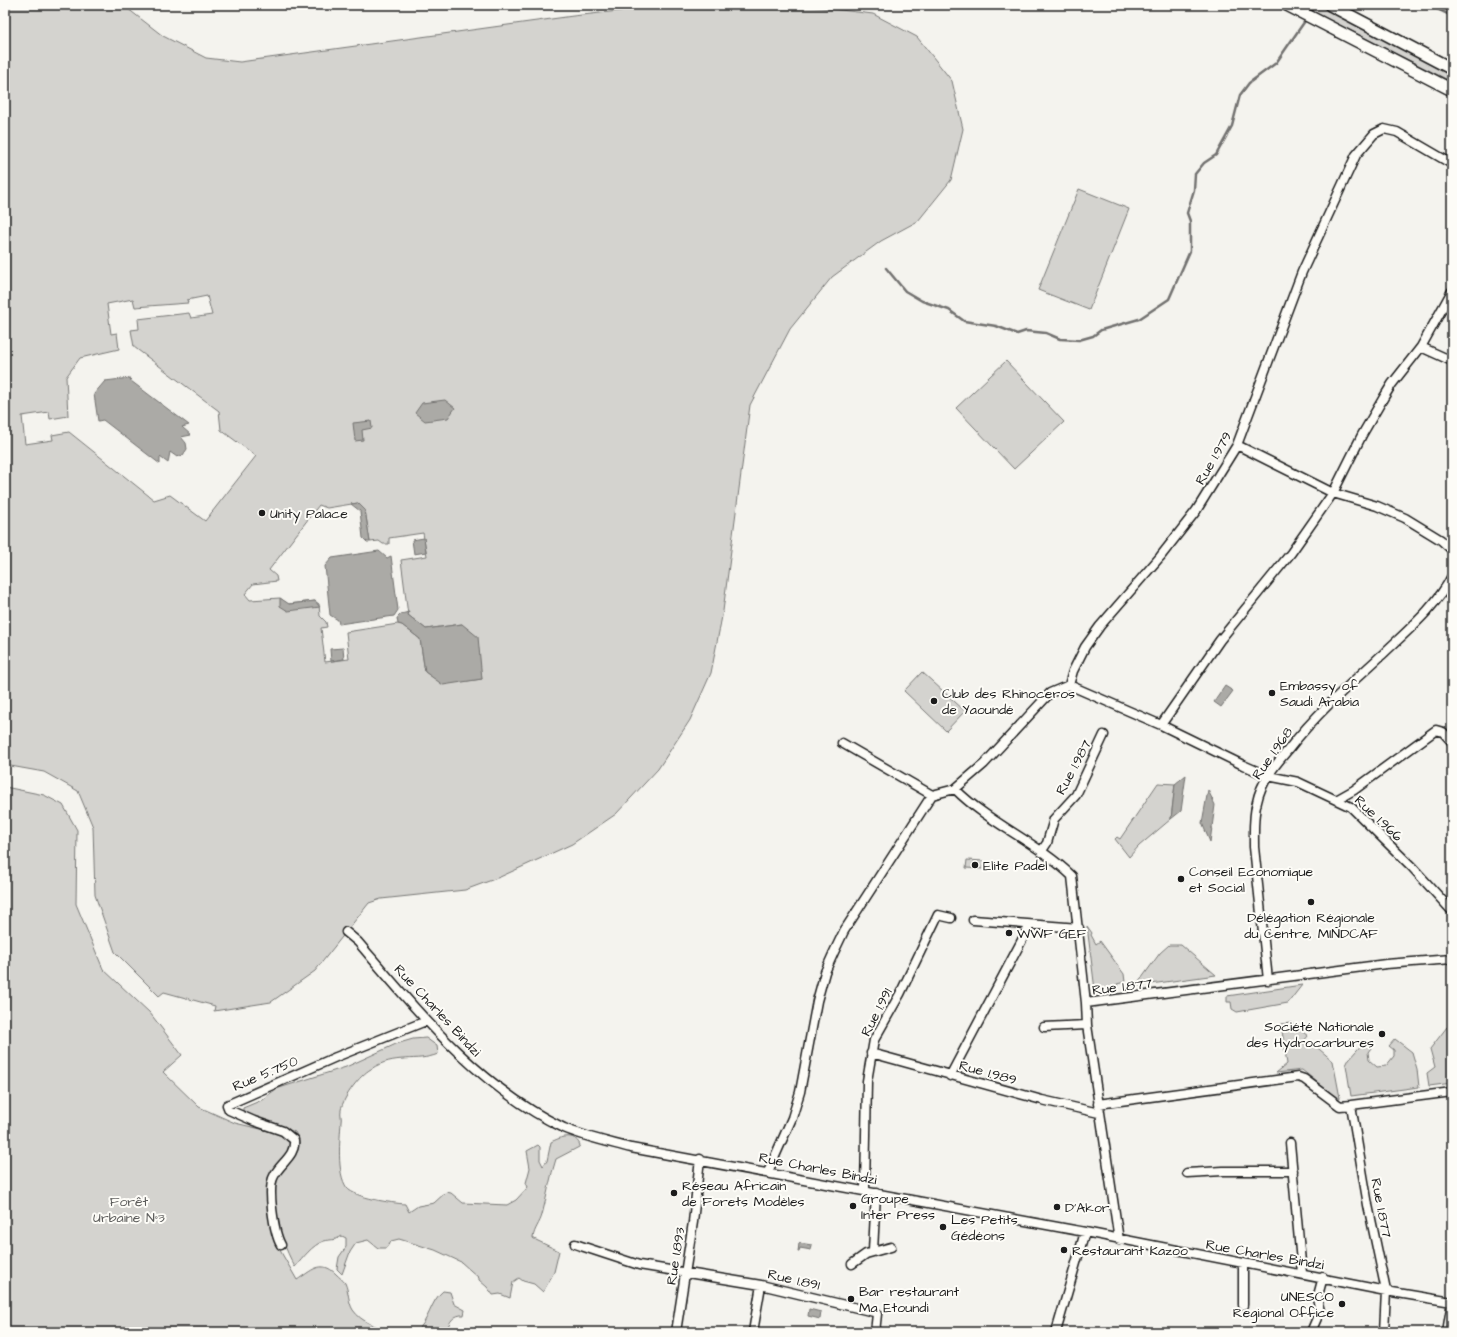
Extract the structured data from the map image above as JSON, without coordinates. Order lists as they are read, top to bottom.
{
  "streets": {
    "street": [
      "Rue 1.979",
      "Rue 1.968",
      "Rue 1.987",
      "Rue 1.966",
      "Rue 1.877",
      "Rue Charles Bindzi",
      "Rue 1.991",
      "Rue 1.989",
      "Rue 5.750",
      "Rue 1.893",
      "Rue 1.891"
    ]
  },
  "crossings": [
    ["Rue 1.979", "Rue 1.966"],
    ["Rue 1.968", "Rue 1.966"],
    ["Rue 1.968", "Rue 1.877"],
    ["Rue 1.877", "Rue Charles Bindzi"],
    ["Rue 1.877", "Rue 1.989"],
    ["Rue Charles Bindzi", "Rue 1.991"],
    ["Rue Charles Bindzi", "Rue 5.750"],
    ["Rue Charles Bindzi", "Rue 1.893"],
    ["Rue 1.991", "Rue 1.989"],
    ["Rue 1.893", "Rue 1.891"]
  ],
  "parks": ["Forêt Urbaine N°3"],
  "places": [
    "Unity Palace",
    "Embassy of Saudi Arabia",
    "Club des Rhinoceros de Yaoundé",
    "Elite Padel",
    "Conseil Economique et Social",
    "Délégation Régionale du Centre, MINDCAF",
    "WWF GEF",
    "Société Nationale des Hydrocarbures",
    "Réseau Africain de Forets Modèles",
    "Groupe Inter Press",
    "D'Akor",
    "Les Petits Gédéons",
    "Restaurant Kazoo",
    "Bar restaurant Ma Etoundi",
    "UNESCO Regional Office"
  ]
}
